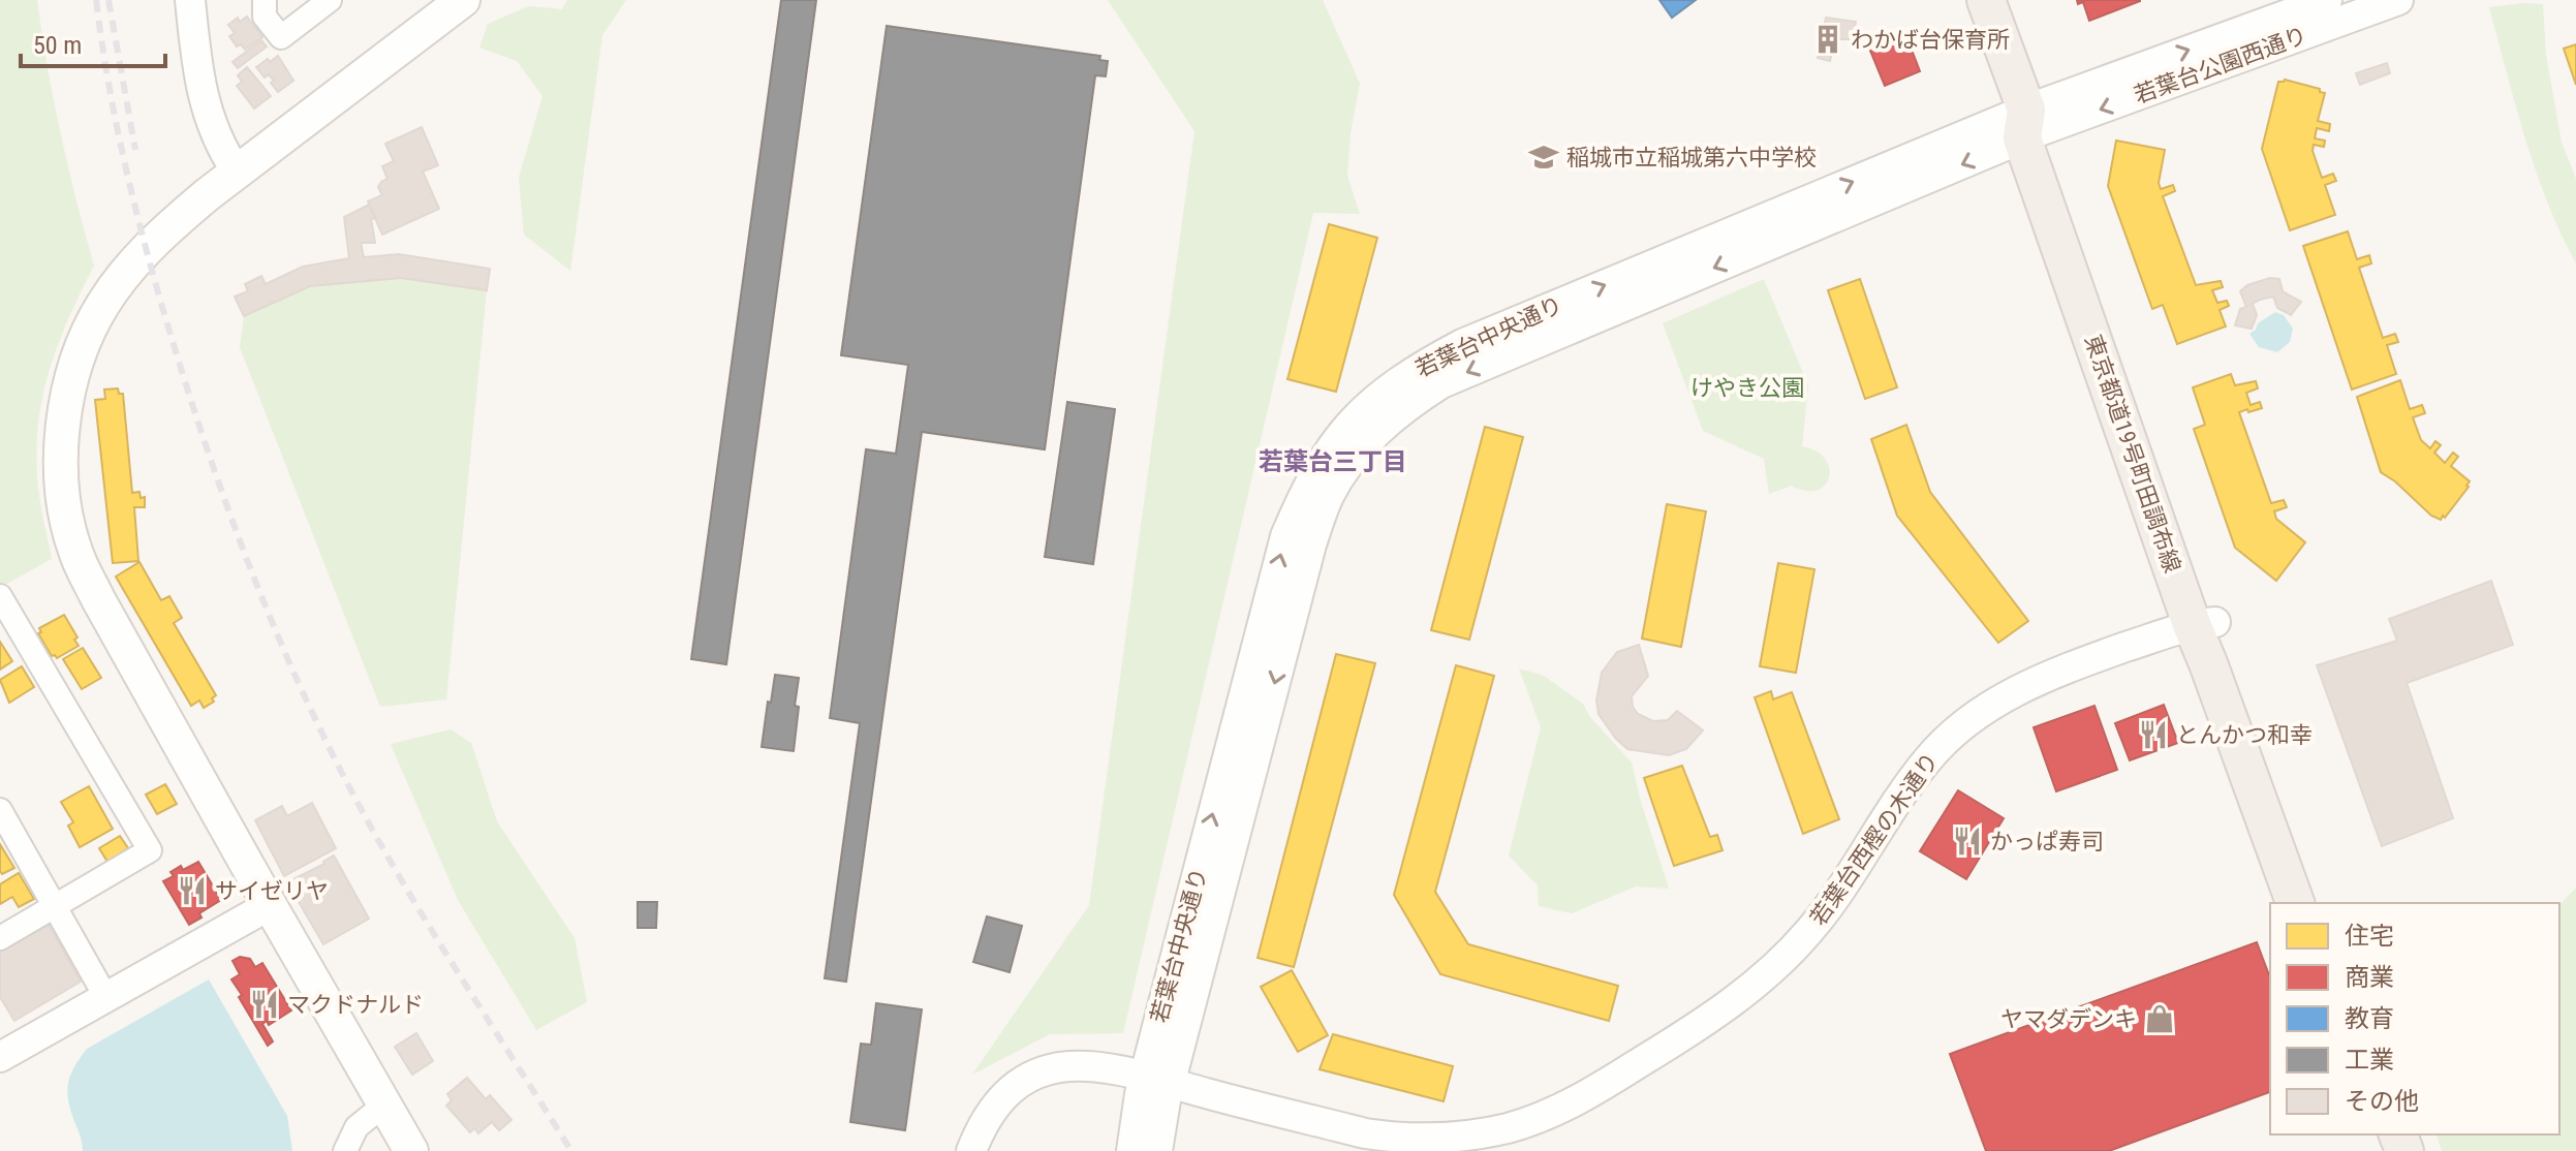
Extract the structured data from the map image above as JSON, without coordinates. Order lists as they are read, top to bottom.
{
  "streets": {
    "main road": ["東京都道19号町田調布線"],
    "street": ["若葉台公園西通り", "若葉台中央通り", "若葉台西樫の木通り"]
  },
  "crossings": [
    ["若葉台公園西通り", "若葉台中央通り"],
    ["若葉台公園西通り", "東京都道19号町田調布線"],
    ["若葉台中央通り", "東京都道19号町田調布線"],
    ["若葉台中央通り", "若葉台西樫の木通り"],
    ["東京都道19号町田調布線", "若葉台西樫の木通り"]
  ],
  "districts": ["若葉台三丁目"],
  "parks": ["けやき公園"],
  "places": {
    "building": ["わかば台保育所"],
    "school or university": ["稲城市立稲城第六中学校"],
    "restaurant": [
      "とんかつ和幸",
      "かっぱ寿司",
      "サイゼリヤ",
      "マクドナルド"
    ],
    "shop": ["ヤマダデンキ"]
  },
  "legend": [
    "住宅",
    "商業",
    "教育",
    "工業",
    "その他"
  ],
  "scale_bar": "50 m"
}
